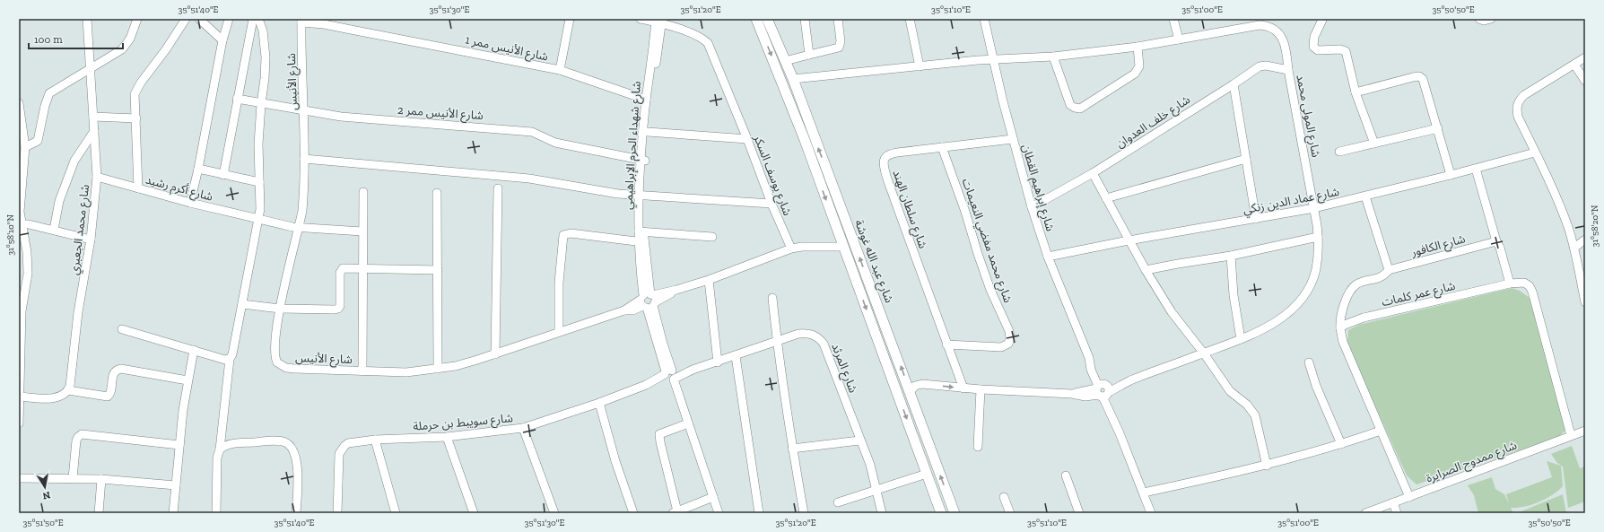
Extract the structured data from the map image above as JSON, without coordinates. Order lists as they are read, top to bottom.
{
  "streets": {
    "main road": ["شارع عبد الله غوشة"],
    "street": [
      "شارع الأنيس ممر 1",
      "شارع الأنيس",
      "شارع الأنيس ممر 2",
      "شارع المولى محمد",
      "شارع خلف العدوان",
      "شارع شهداء الحرم الإبراهيمي",
      "شارع يوسف السكر",
      "شارع أكرم رشيد",
      "شارع إبراهيم القطان",
      "شارع عماد الدين زنكي",
      "شارع سلطان الهند",
      "شارع محمد الجعبري",
      "شارع محمد مفضي النعيمات",
      "شارع الكافور",
      "شارع عمر كلمات",
      "شارع المرثد",
      "شارع سويبط بن حرملة",
      "شارع ممدوح الصرايرة"
    ]
  },
  "crossings": [
    ["شارع الأنيس ممر 1", "شارع الأنيس"],
    ["شارع الأنيس ممر 1", "شارع شهداء الحرم الإبراهيمي"],
    ["شارع الأنيس", "شارع الأنيس ممر 2"],
    ["شارع الأنيس", "شارع شهداء الحرم الإبراهيمي"],
    ["شارع الأنيس", "شارع أكرم رشيد"],
    ["شارع الأنيس ممر 2", "شارع شهداء الحرم الإبراهيمي"],
    ["شارع المولى محمد", "شارع خلف العدوان"],
    ["شارع المولى محمد", "شارع إبراهيم القطان"],
    ["شارع المولى محمد", "شارع عماد الدين زنكي"],
    ["شارع المولى محمد", "شارع عبد الله غوشة"],
    ["شارع خلف العدوان", "شارع إبراهيم القطان"],
    ["شارع شهداء الحرم الإبراهيمي", "شارع يوسف السكر"],
    ["شارع شهداء الحرم الإبراهيمي", "شارع المرثد"],
    ["شارع شهداء الحرم الإبراهيمي", "شارع سويبط بن حرملة"],
    ["شارع أكرم رشيد", "شارع محمد الجعبري"],
    ["شارع إبراهيم القطان", "شارع عماد الدين زنكي"],
    ["شارع إبراهيم القطان", "شارع سلطان الهند"],
    ["شارع سلطان الهند", "شارع محمد مفضي النعيمات"],
    ["شارع الكافور", "شارع عمر كلمات"],
    ["شارع عمر كلمات", "شارع ممدوح الصرايرة"],
    ["شارع المرثد", "شارع سويبط بن حرملة"]
  ],
  "scale_bar": "100 m",
  "north": "bottom",
  "coordinates": [
    "35°51'40\"E",
    "35°51'30\"E",
    "35°51'20\"E",
    "35°51'10\"E",
    "35°51'00\"E",
    "35°50'50\"E",
    "31°58'20\"N",
    "31°58'10\"N",
    "35°51'50\"E"
  ]
}
